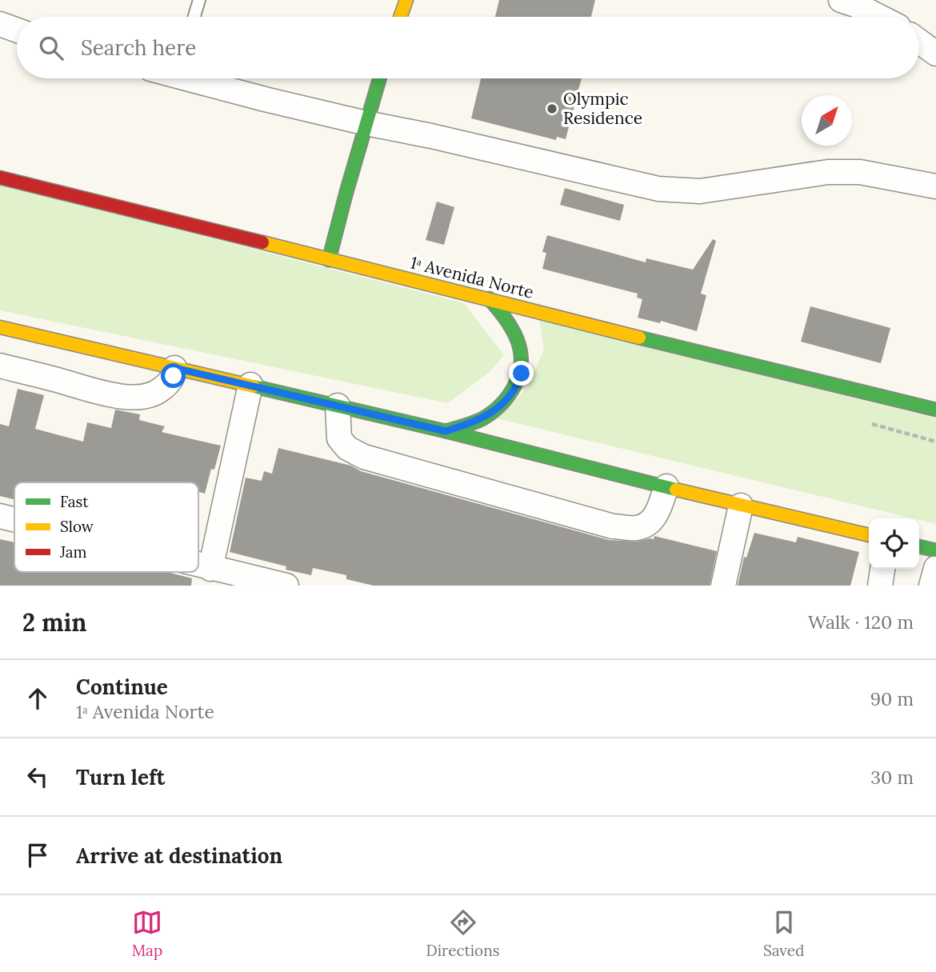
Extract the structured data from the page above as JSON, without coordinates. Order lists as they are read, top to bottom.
{
  "streets": {
    "main road": ["1ᵃ Avenida Norte"]
  },
  "places": ["Olympic Residence"],
  "legend": ["Fast", "Slow", "Jam"],
  "north": "top right",
  "page": {
    "search": "Search here",
    "heading": ["2 min", "Walk · 120 m"],
    "list": [
      ["Continue", "1ᵃ Avenida Norte", "90 m"],
      ["Turn left", "30 m"],
      "Arrive at destination"
    ],
    "nav": ["Map", "Directions", "Saved"]
  }
}
